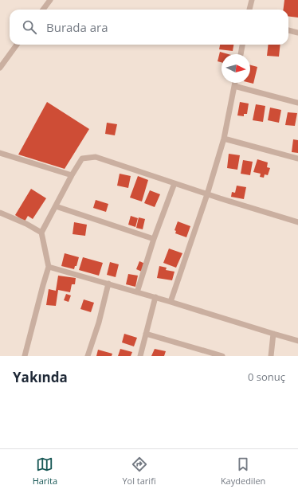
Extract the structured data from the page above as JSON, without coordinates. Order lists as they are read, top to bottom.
{
  "north": "right",
  "page": {
    "search": "Burada ara",
    "heading": ["Yakında", "0 sonuç"],
    "nav": ["Harita", "Yol tarifi", "Kaydedilen"]
  }
}
